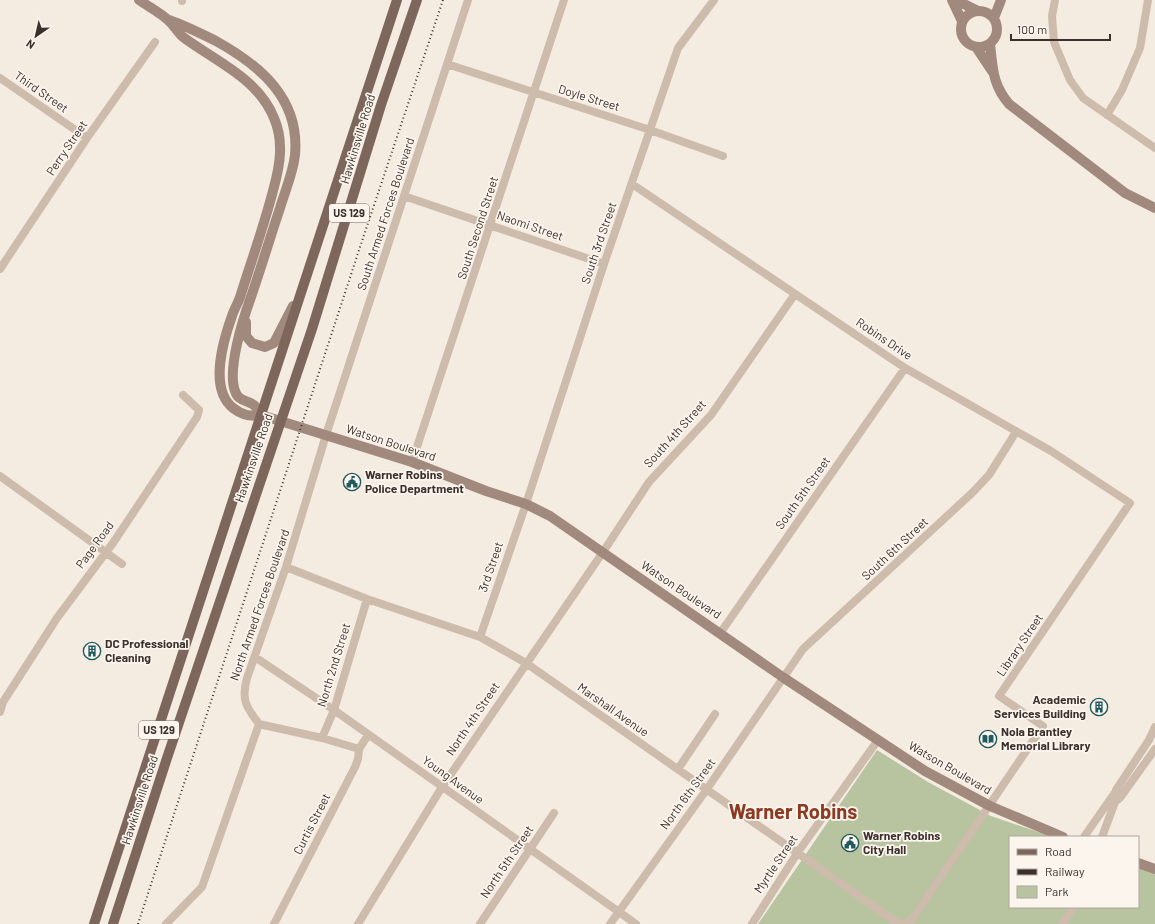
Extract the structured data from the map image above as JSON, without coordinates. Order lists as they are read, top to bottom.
{
  "streets": {
    "main road": ["Hawkinsville Road", "US 129"],
    "street": [
      "Third Street",
      "Doyle Street",
      "Perry Street",
      "South Armed Forces Boulevard",
      "Naomi Street",
      "South Second Street",
      "South 3rd Street",
      "Robins Drive",
      "South 4th Street",
      "Watson Boulevard",
      "South 5th Street",
      "Page Road",
      "South 6th Street",
      "3rd Street",
      "North Armed Forces Boulevard",
      "Library Street",
      "North 2nd Street",
      "Marshall Avenue",
      "North 4th Street",
      "Young Avenue",
      "North 6th Street",
      "Curtis Street",
      "North 5th Street",
      "Myrtle Street"
    ]
  },
  "crossings": [
    ["Third Street", "Perry Street"],
    ["Doyle Street", "South Armed Forces Boulevard"],
    ["Doyle Street", "South Second Street"],
    ["Doyle Street", "South 3rd Street"],
    ["Hawkinsville Road", "Watson Boulevard"],
    ["South Armed Forces Boulevard", "Naomi Street"],
    ["South Armed Forces Boulevard", "Watson Boulevard"],
    ["South Armed Forces Boulevard", "North Armed Forces Boulevard"],
    ["Naomi Street", "South Second Street"],
    ["Naomi Street", "South 3rd Street"],
    ["South Second Street", "Watson Boulevard"],
    ["South 3rd Street", "Robins Drive"],
    ["South 3rd Street", "Watson Boulevard"],
    ["South 3rd Street", "3rd Street"],
    ["Robins Drive", "South 4th Street"],
    ["Robins Drive", "South 5th Street"],
    ["Robins Drive", "South 6th Street"],
    ["Robins Drive", "Library Street"],
    ["South 4th Street", "Watson Boulevard"],
    ["South 4th Street", "North 4th Street"],
    ["Watson Boulevard", "South 5th Street"],
    ["Watson Boulevard", "South 6th Street"],
    ["Watson Boulevard", "3rd Street"],
    ["Watson Boulevard", "North Armed Forces Boulevard"],
    ["Watson Boulevard", "Library Street"],
    ["Watson Boulevard", "North 4th Street"],
    ["Watson Boulevard", "North 6th Street"],
    ["Watson Boulevard", "Myrtle Street"],
    ["South 6th Street", "North 6th Street"],
    ["3rd Street", "Marshall Avenue"],
    ["North Armed Forces Boulevard", "Marshall Avenue"],
    ["North Armed Forces Boulevard", "Young Avenue"],
    ["North 2nd Street", "Marshall Avenue"],
    ["North 2nd Street", "Young Avenue"],
    ["Marshall Avenue", "North 4th Street"],
    ["Marshall Avenue", "North 6th Street"],
    ["Marshall Avenue", "Myrtle Street"],
    ["North 4th Street", "Young Avenue"],
    ["Young Avenue", "North 6th Street"],
    ["Young Avenue", "Curtis Street"],
    ["Young Avenue", "North 5th Street"]
  ],
  "districts": ["Warner Robins"],
  "places": {
    "public building": ["Warner Robins Police Department", "Warner Robins City Hall"],
    "building": ["DC Professional Cleaning", "Academic Services Building"],
    "library": ["Nola Brantley Memorial Library"]
  },
  "legend": ["Road", "Railway", "Park"],
  "scale_bar": "100 m",
  "north": "bottom left"
}
